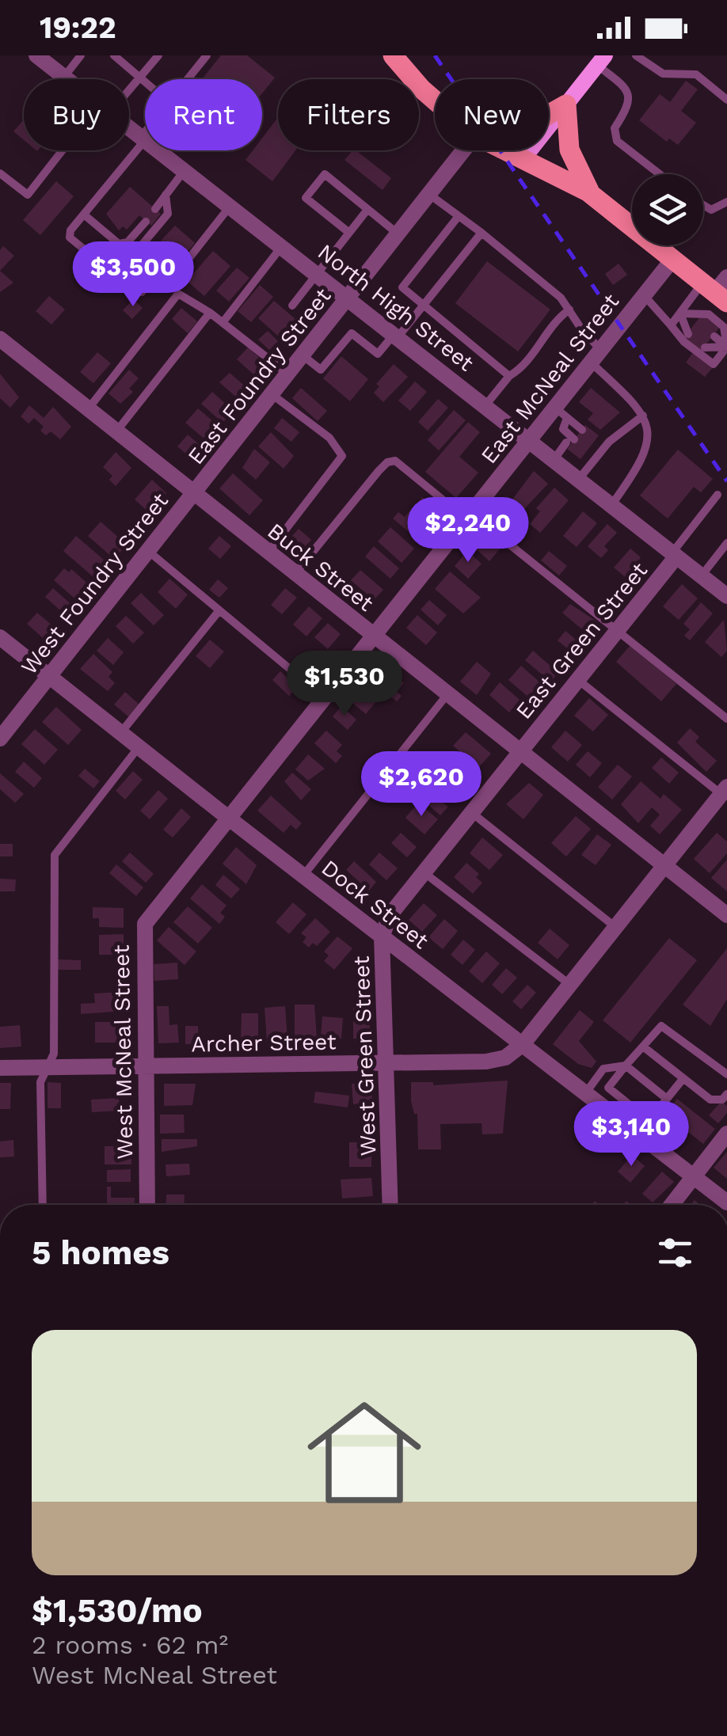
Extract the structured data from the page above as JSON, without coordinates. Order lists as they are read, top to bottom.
{
  "streets": {
    "street": [
      "North High Street",
      "East Foundry Street",
      "East McNeal Street",
      "Buck Street",
      "West Foundry Street",
      "East Green Street",
      "Dock Street",
      "Archer Street",
      "West McNeal Street",
      "West Green Street"
    ]
  },
  "crossings": [
    ["North High Street", "East Foundry Street"],
    ["North High Street", "East McNeal Street"],
    ["North High Street", "East Green Street"],
    ["East Foundry Street", "Buck Street"],
    ["East Foundry Street", "West Foundry Street"],
    ["East McNeal Street", "Buck Street"],
    ["East McNeal Street", "West McNeal Street"],
    ["Buck Street", "West Foundry Street"],
    ["Buck Street", "East Green Street"],
    ["Buck Street", "West McNeal Street"],
    ["Buck Street", "West Green Street"],
    ["West Foundry Street", "Dock Street"],
    ["East Green Street", "West Green Street"],
    ["Dock Street", "Archer Street"],
    ["Dock Street", "West McNeal Street"],
    ["Dock Street", "West Green Street"],
    ["Archer Street", "West McNeal Street"],
    ["Archer Street", "West Green Street"]
  ],
  "page": {
    "status": "19:22",
    "chip": [
      "Buy",
      "Rent",
      "Filters",
      "New"
    ],
    "price": [
      "$3,500",
      "$2,240",
      "$1,530",
      "$2,620",
      "$3,140"
    ],
    "heading": "5 homes",
    "list": [
      {
        "name": "$1,530/mo",
        "note": "2 rooms · 62 m² · West McNeal Street"
      }
    ]
  }
}
